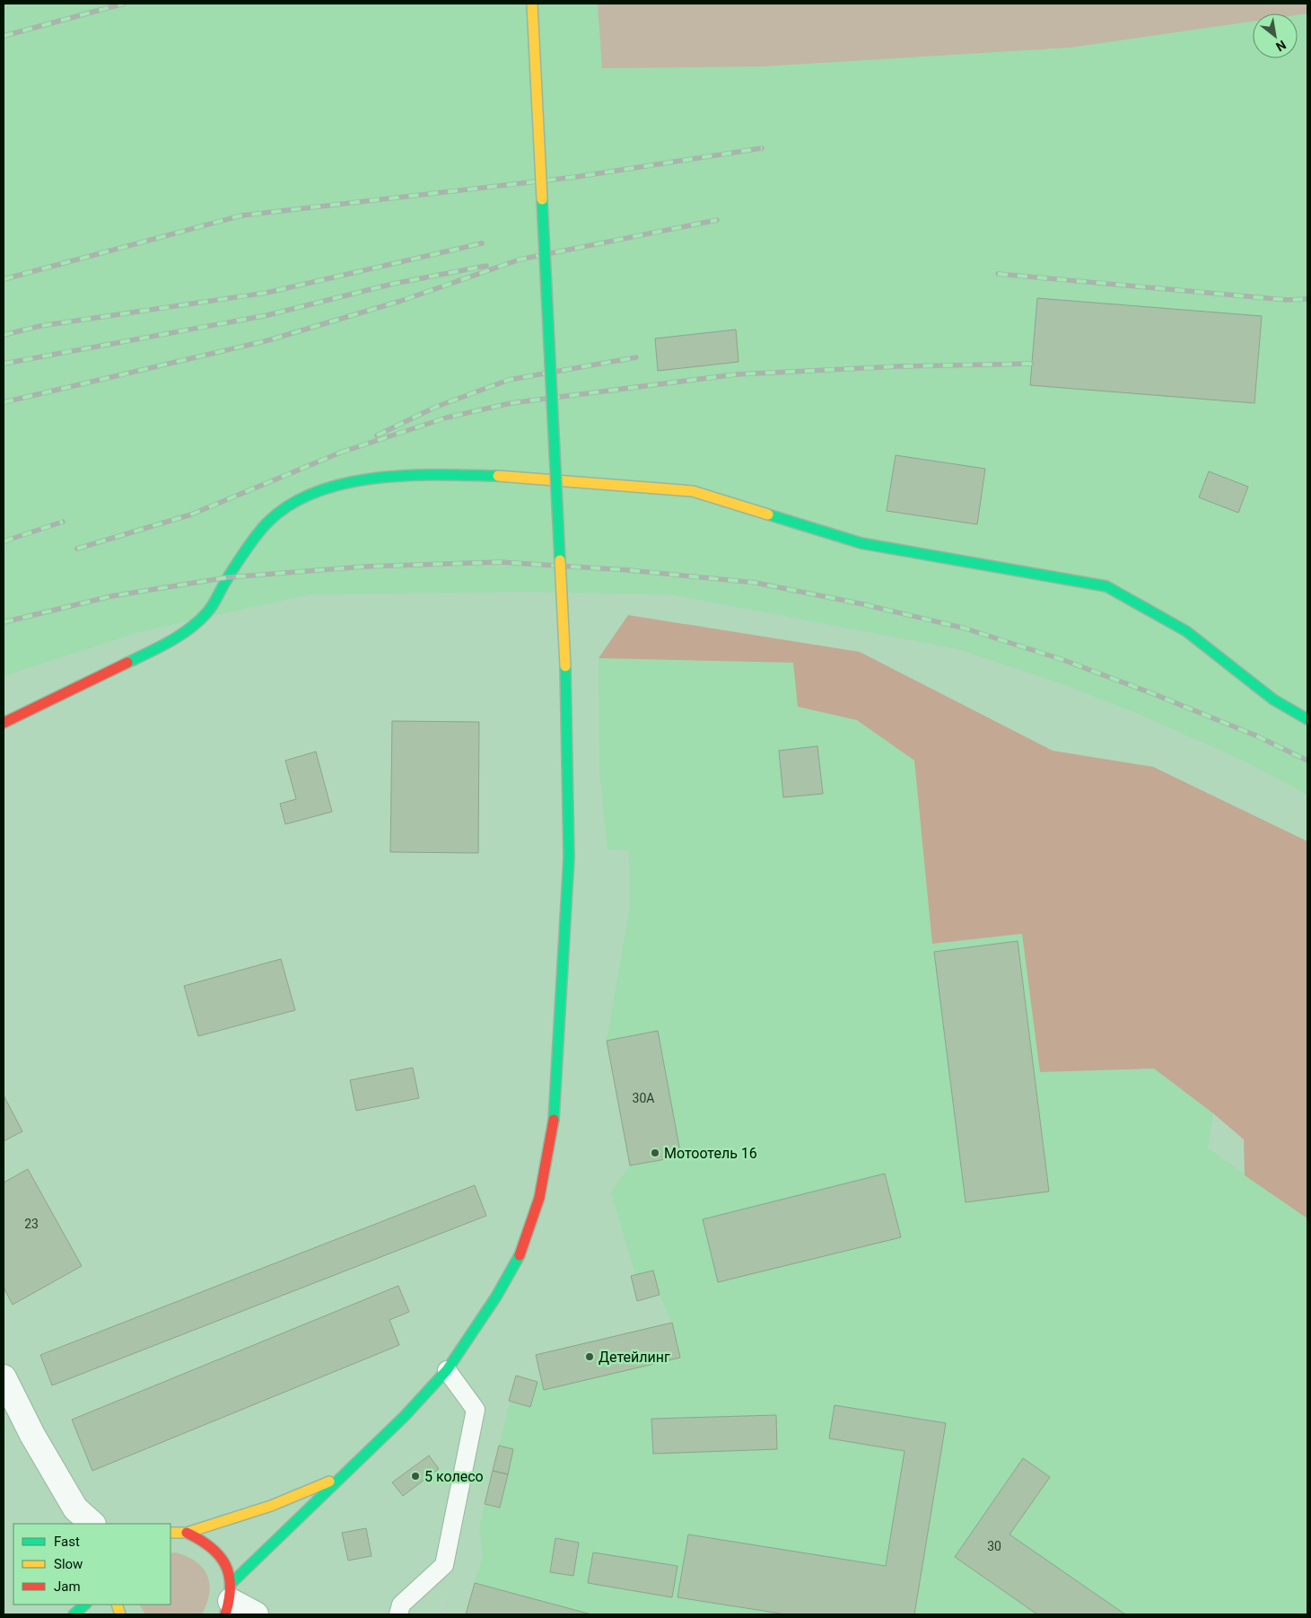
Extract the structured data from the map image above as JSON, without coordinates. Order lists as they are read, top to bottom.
{
  "places": ["Мотоотель 16", "Детейлинг", "5 колесо"],
  "house_numbers": ["30А", "23", "30"],
  "legend": ["Fast", "Slow", "Jam"],
  "north": "bottom right"
}
